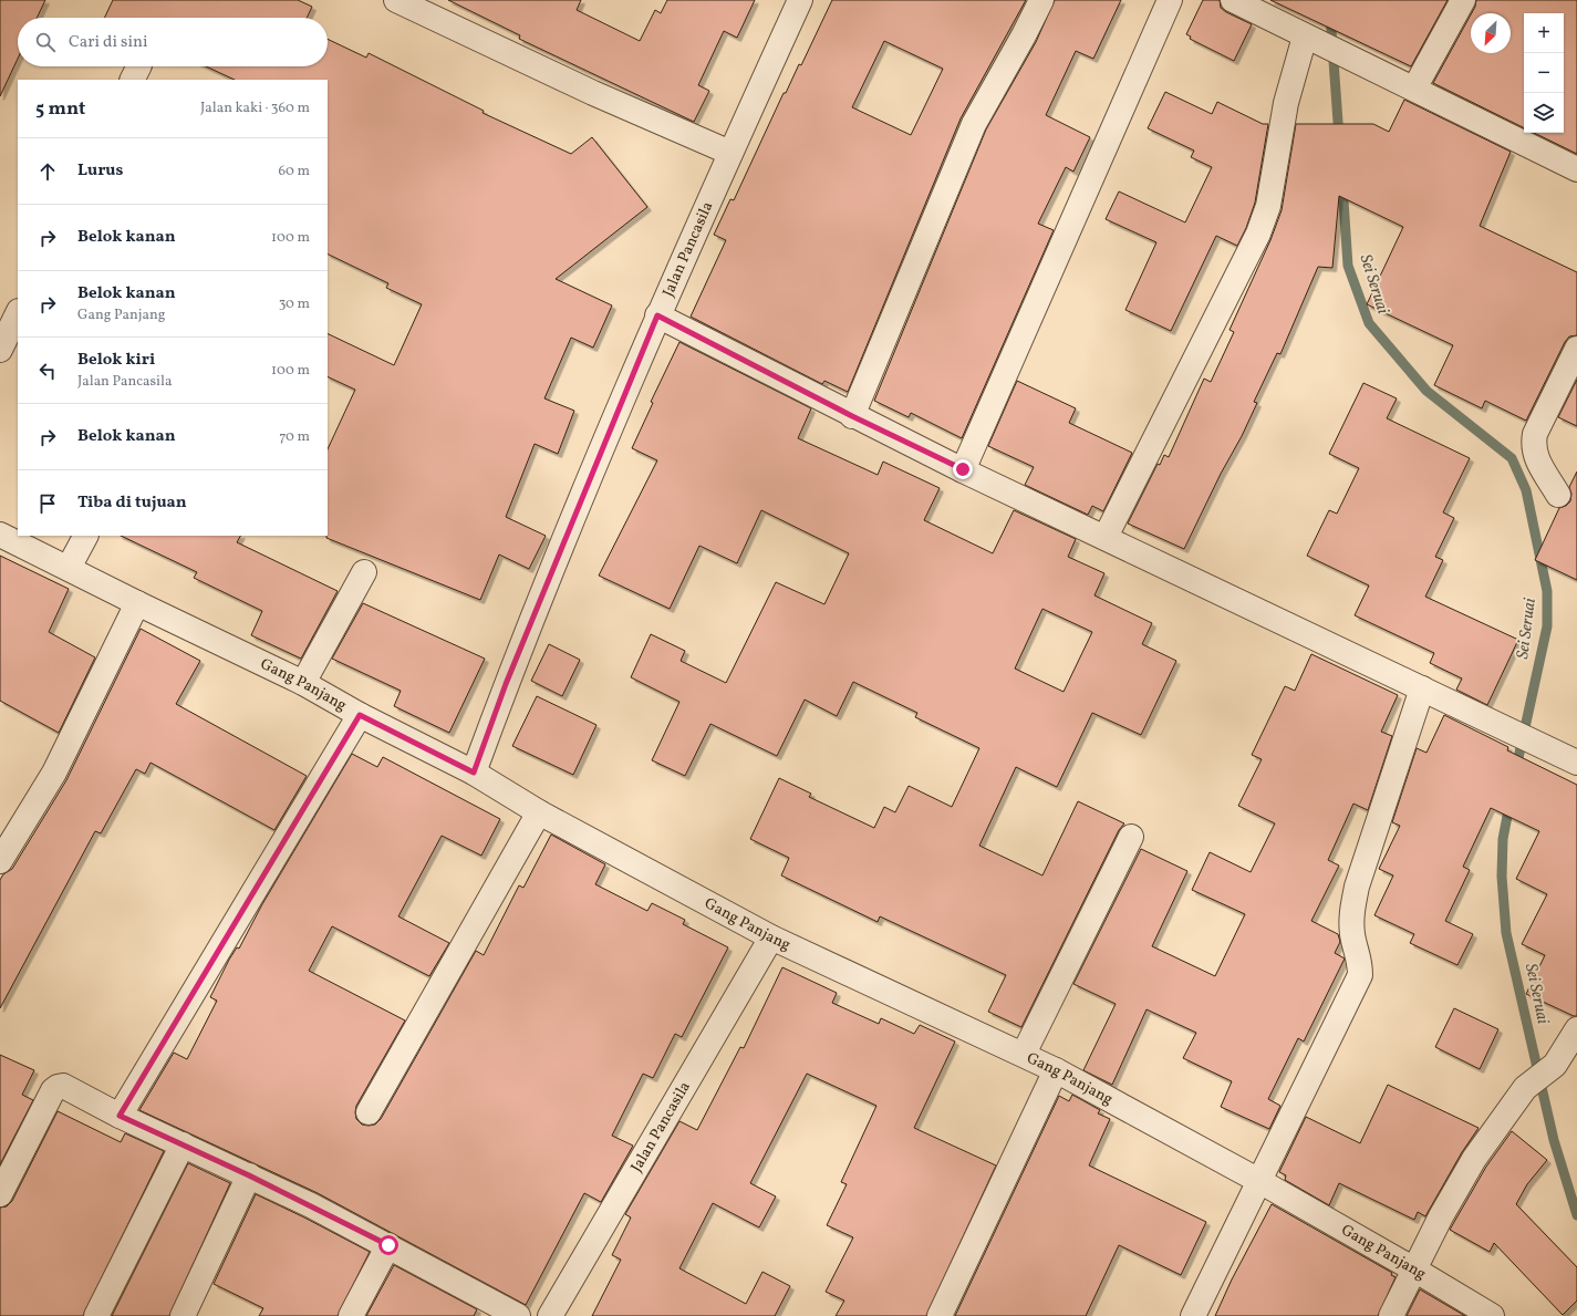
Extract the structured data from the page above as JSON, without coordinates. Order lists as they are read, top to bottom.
{
  "streets": {
    "street": ["Jalan Pancasila", "Gang Panjang"]
  },
  "crossings": [
    ["Jalan Pancasila", "Gang Panjang"]
  ],
  "water": ["Sei Seruai"],
  "north": "bottom left",
  "page": {
    "map_buttons": ["+", "−"],
    "search": "Cari di sini",
    "heading": ["5 mnt", "Jalan kaki · 360 m"],
    "list": [
      ["Lurus", "60 m"],
      ["Belok kanan", "100 m"],
      ["Belok kanan", "Gang Panjang", "30 m"],
      ["Belok kiri", "Jalan Pancasila", "100 m"],
      ["Belok kanan", "70 m"],
      "Tiba di tujuan"
    ]
  }
}
